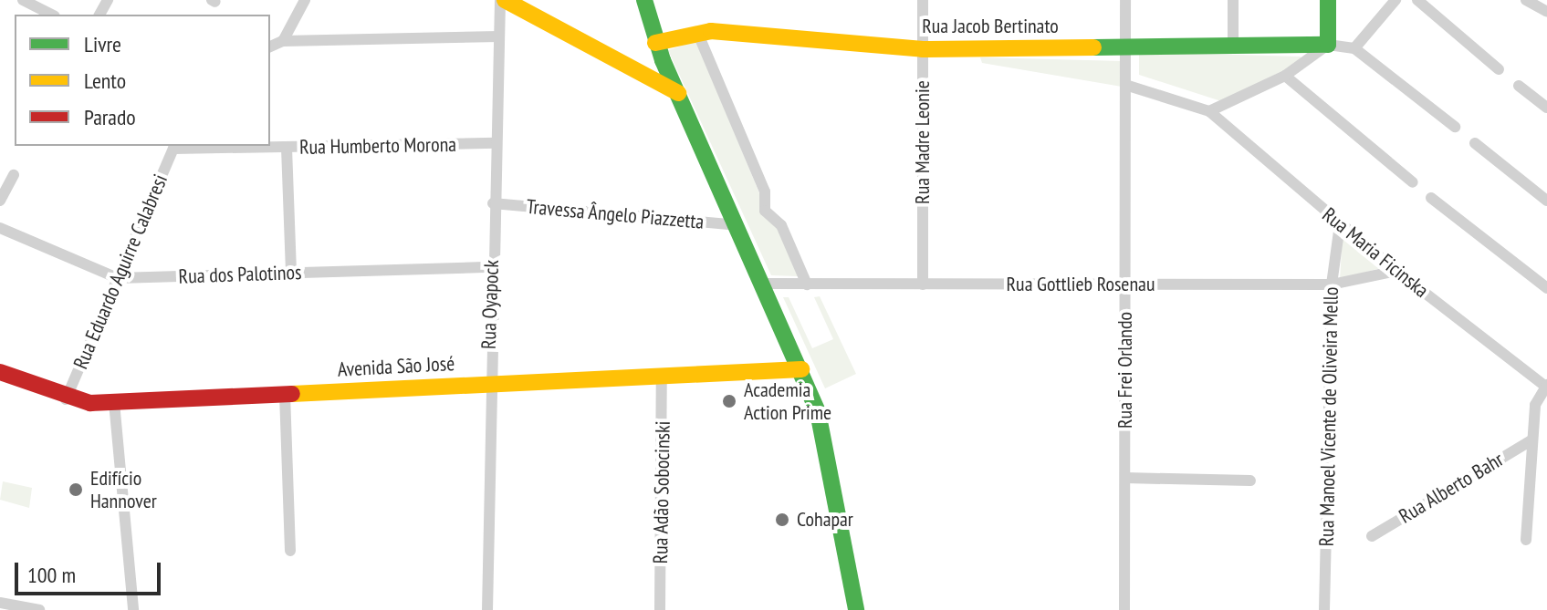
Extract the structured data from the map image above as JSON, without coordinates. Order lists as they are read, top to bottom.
{
  "streets": {
    "street": [
      "Rua Jacob Bertinato",
      "Rua Madre Leonie",
      "Rua Humberto Morona",
      "Travessa Ângelo Piazzetta",
      "Rua Maria Ficinska",
      "Rua Eduardo Aguirre Calabresi",
      "Rua dos Palotinos",
      "Rua Gottlieb Rosenau",
      "Rua Oyapock",
      "Avenida São José",
      "Rua Frei Orlando",
      "Rua Manoel Vicente de Oliveira Mello",
      "Rua Alberto Bahr",
      "Rua Adão Sobocinski"
    ]
  },
  "crossings": [
    ["Rua Jacob Bertinato", "Rua Madre Leonie"],
    ["Rua Jacob Bertinato", "Rua Frei Orlando"],
    ["Rua Madre Leonie", "Rua Gottlieb Rosenau"],
    ["Rua Humberto Morona", "Rua Eduardo Aguirre Calabresi"],
    ["Rua Humberto Morona", "Rua Oyapock"],
    ["Travessa Ângelo Piazzetta", "Rua Oyapock"],
    ["Rua Maria Ficinska", "Rua Gottlieb Rosenau"],
    ["Rua Maria Ficinska", "Rua Manoel Vicente de Oliveira Mello"],
    ["Rua Eduardo Aguirre Calabresi", "Rua dos Palotinos"],
    ["Rua Eduardo Aguirre Calabresi", "Avenida São José"],
    ["Rua dos Palotinos", "Rua Oyapock"],
    ["Rua Gottlieb Rosenau", "Rua Frei Orlando"],
    ["Rua Gottlieb Rosenau", "Rua Manoel Vicente de Oliveira Mello"],
    ["Rua Oyapock", "Avenida São José"],
    ["Avenida São José", "Rua Adão Sobocinski"]
  ],
  "places": ["Academia Action Prime", "Edifício Hannover", "Cohapar"],
  "legend": ["Livre", "Lento", "Parado"],
  "scale_bar": "100 m"
}
